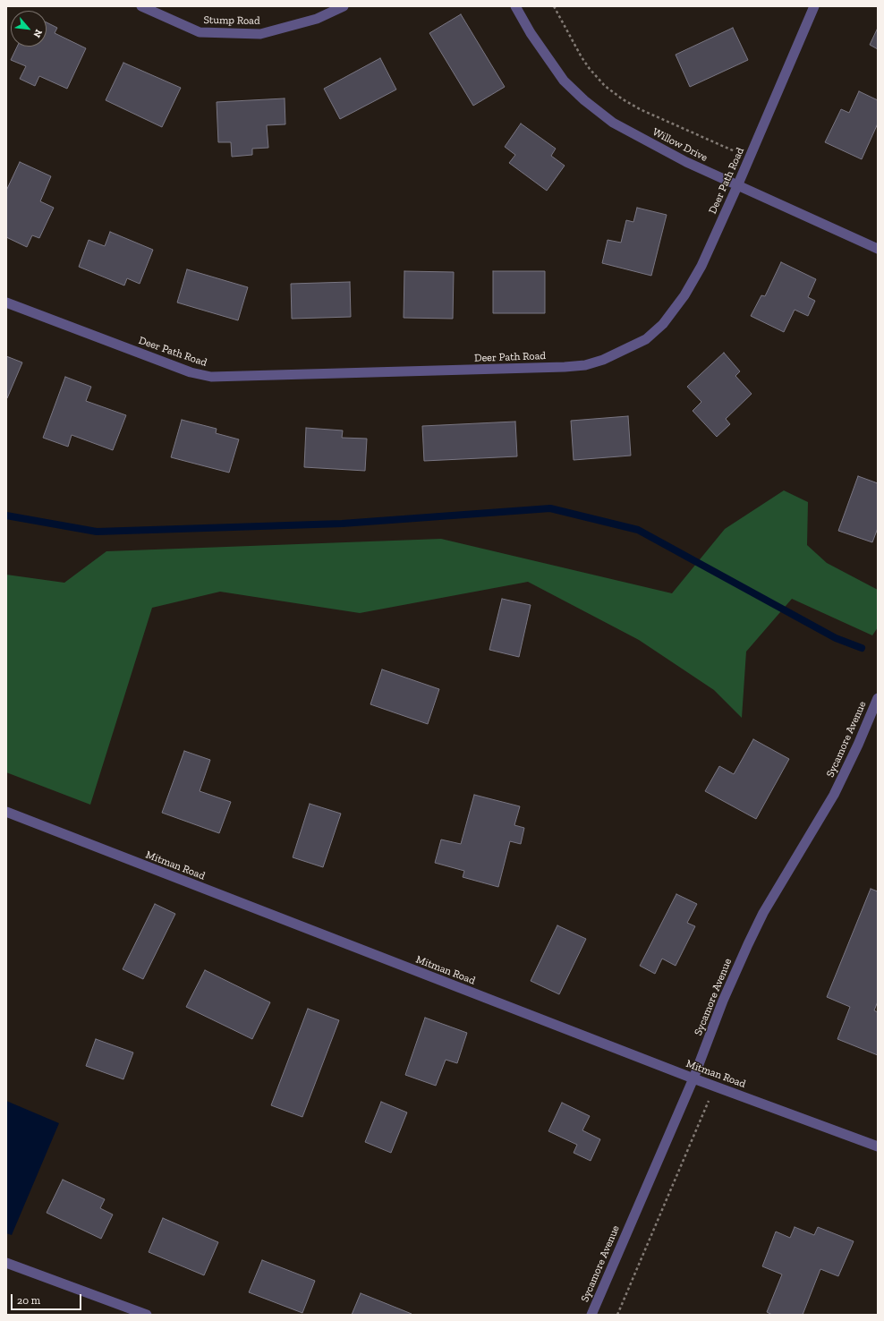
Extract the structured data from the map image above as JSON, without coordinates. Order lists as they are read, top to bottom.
{
  "streets": {
    "street": [
      "Stump Road",
      "Willow Drive",
      "Deer Path Road",
      "Sycamore Avenue",
      "Mitman Road"
    ]
  },
  "crossings": [
    ["Willow Drive", "Deer Path Road"],
    ["Sycamore Avenue", "Mitman Road"]
  ],
  "scale_bar": "20 m",
  "north": "bottom right"
}
